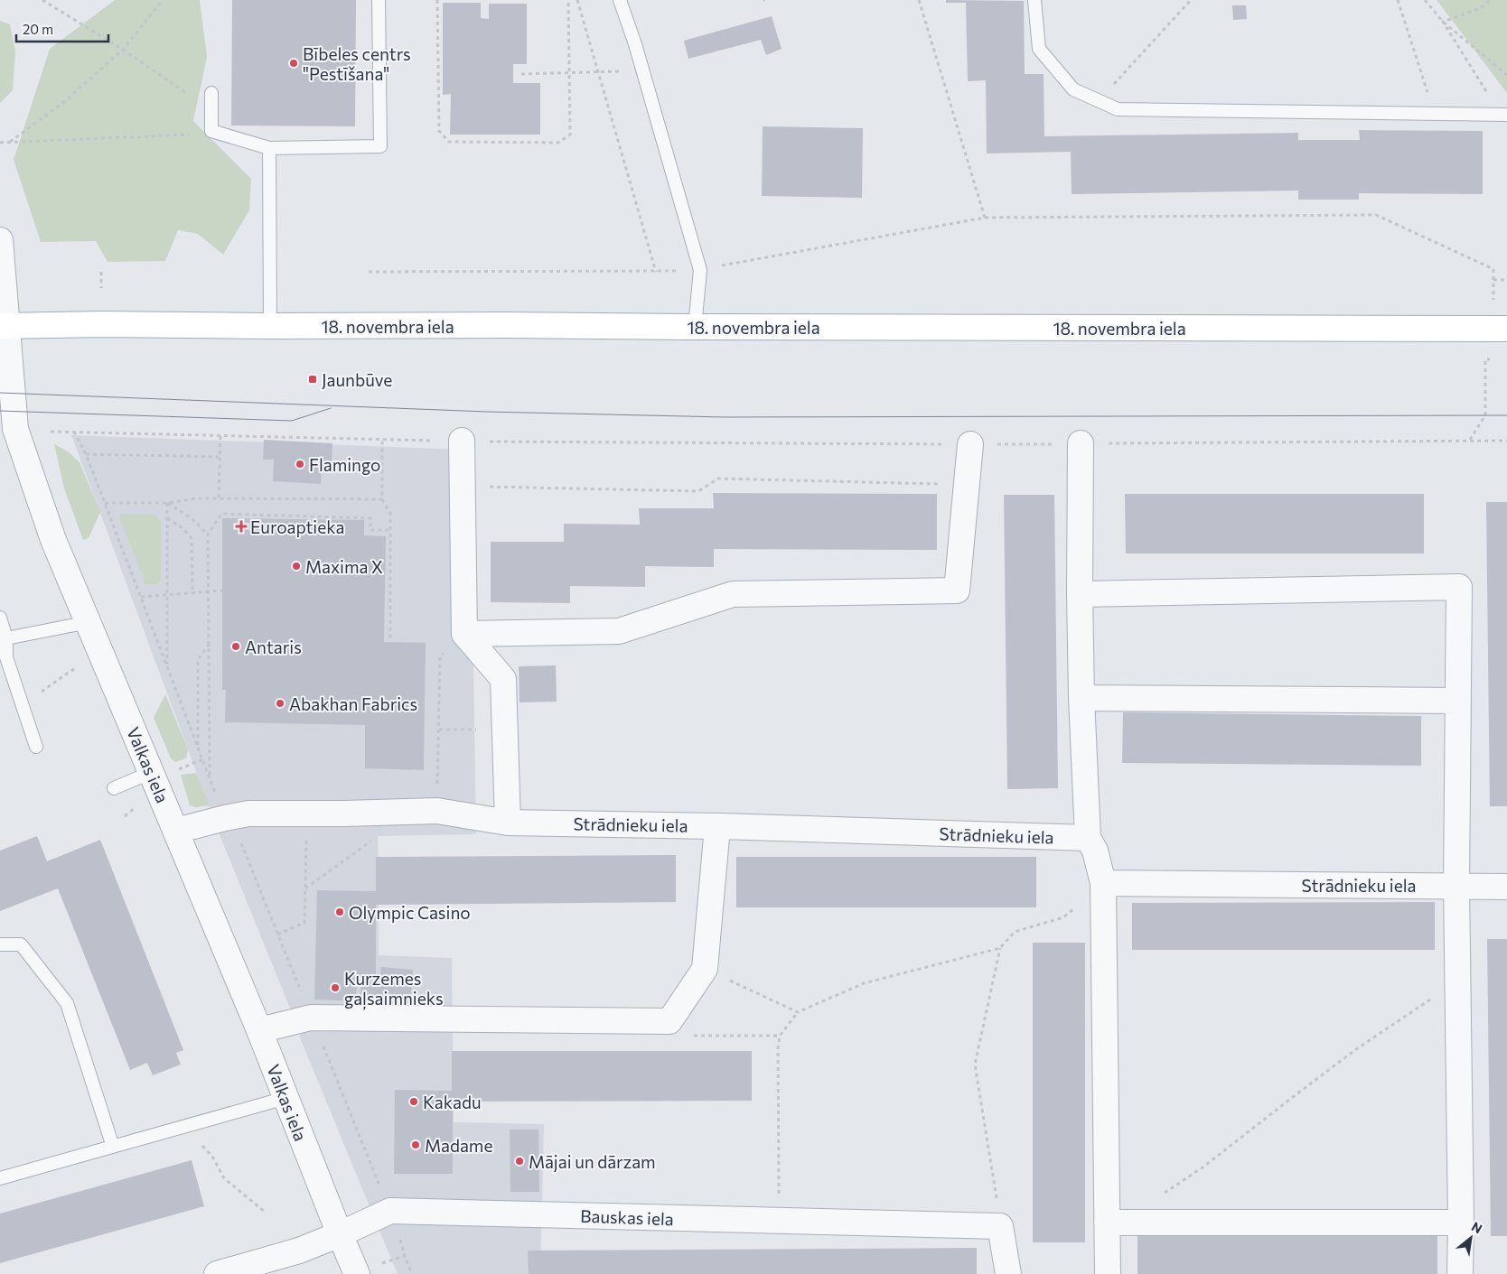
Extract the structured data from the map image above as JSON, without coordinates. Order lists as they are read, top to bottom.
{
  "streets": {
    "main road": ["18. novembra iela"],
    "street": ["Valkas iela", "Strādnieku iela", "Bauskas iela"]
  },
  "crossings": [
    ["18. novembra iela", "Valkas iela"],
    ["Valkas iela", "Strādnieku iela"],
    ["Valkas iela", "Bauskas iela"]
  ],
  "places": {
    "other": [
      "Bībeles centrs \"Pestīšana\"",
      "Flamingo",
      "Maxima X",
      "Antaris",
      "Abakhan Fabrics",
      "Olympic Casino",
      "Kurzemes gaļsaimnieks",
      "Kakadu",
      "Madame",
      "Mājai un dārzam"
    ],
    "transit": ["Jaunbūve"],
    "health": ["Euroaptieka"]
  },
  "scale_bar": "20 m",
  "north": "top right"
}
